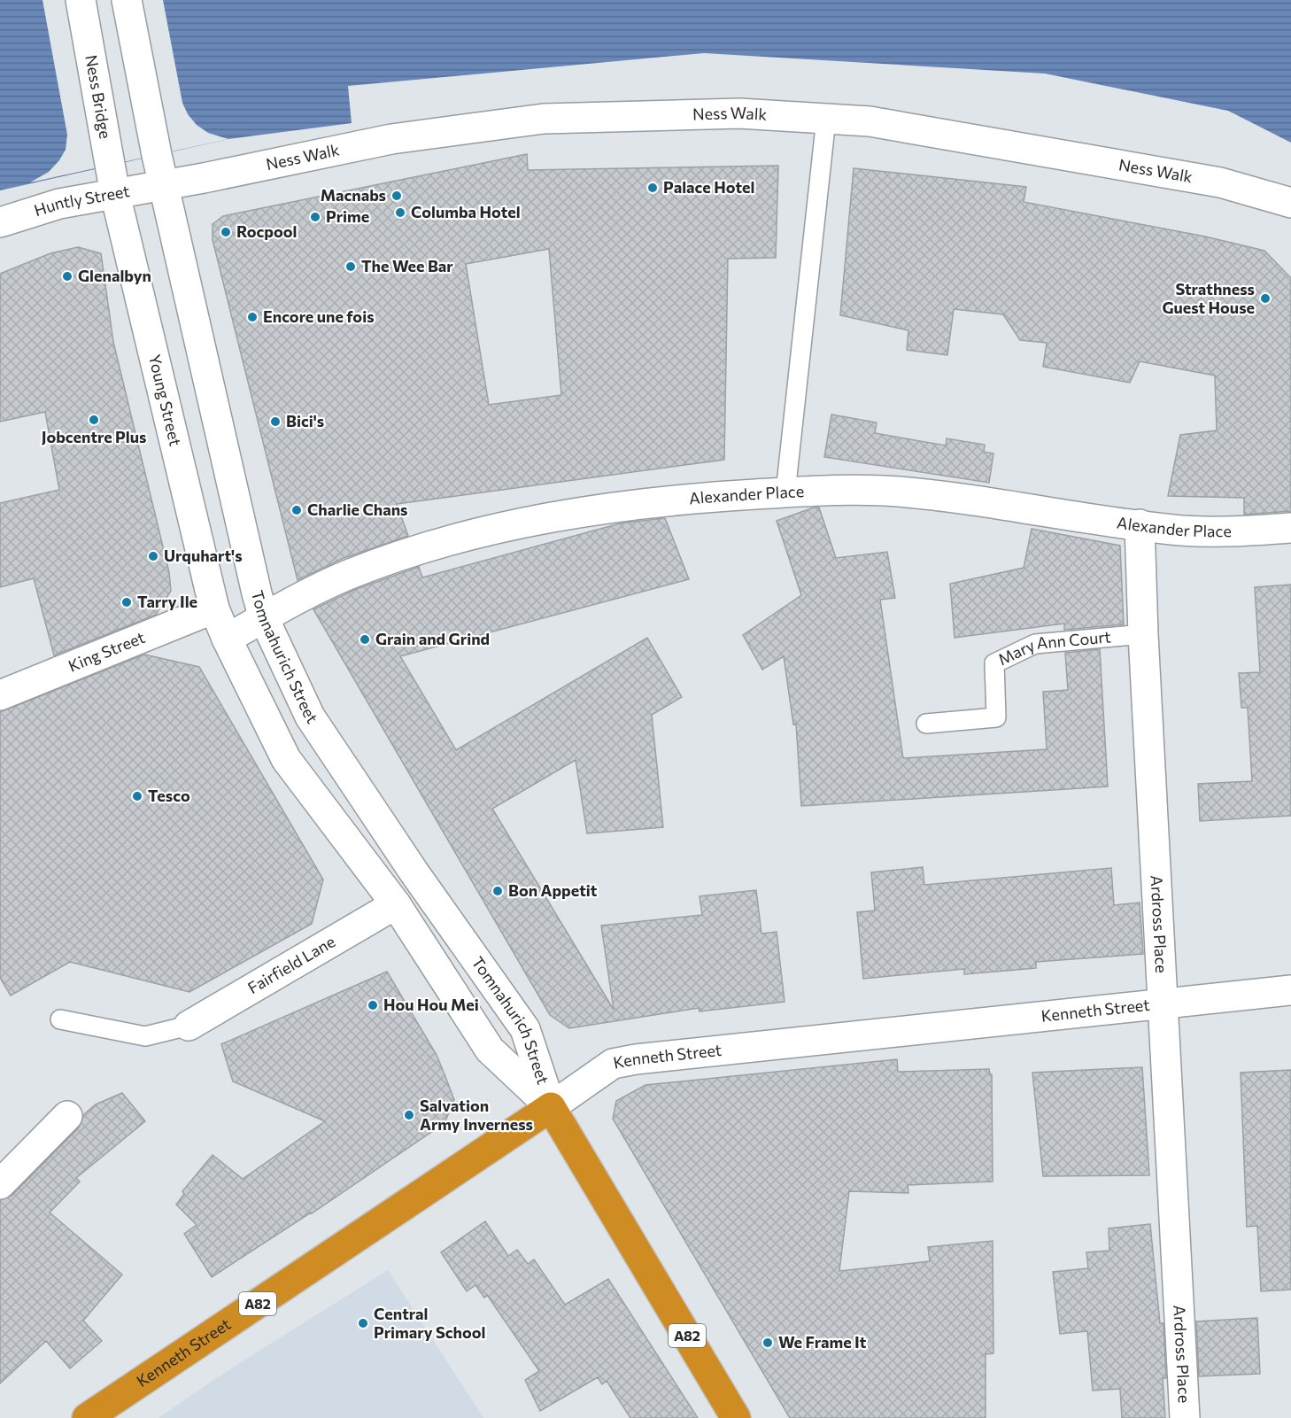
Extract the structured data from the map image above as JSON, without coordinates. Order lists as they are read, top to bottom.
{
  "streets": {
    "highway": ["Tomnahurich Street", "Kenneth Street", "A82"],
    "street": [
      "Ness Bridge",
      "Ness Walk",
      "Huntly Street",
      "Young Street",
      "Alexander Place",
      "King Street",
      "Ardross Place",
      "Fairfield Lane"
    ],
    "lane": ["Mary Ann Court"]
  },
  "crossings": [
    ["Ness Bridge", "Huntly Street"],
    ["Ness Bridge", "Young Street"],
    ["Ness Walk", "Huntly Street"],
    ["Huntly Street", "Young Street"],
    ["Young Street", "King Street"],
    ["Young Street", "Tomnahurich Street"],
    ["Alexander Place", "Tomnahurich Street"],
    ["Alexander Place", "Ardross Place"],
    ["King Street", "Tomnahurich Street"],
    ["Mary Ann Court", "Ardross Place"],
    ["Tomnahurich Street", "Fairfield Lane"],
    ["Tomnahurich Street", "Kenneth Street"],
    ["Ardross Place", "Kenneth Street"]
  ],
  "places": [
    "Palace Hotel",
    "Macnabs",
    "Columba Hotel",
    "Prime",
    "Rocpool",
    "The Wee Bar",
    "Glenalbyn",
    "Strathness Guest House",
    "Encore une fois",
    "Jobcentre Plus",
    "Bici's",
    "Charlie Chans",
    "Urquhart's",
    "Tarry Ile",
    "Grain and Grind",
    "Tesco",
    "Bon Appetit",
    "Hou Hou Mei",
    "Salvation Army Inverness",
    "Central Primary School",
    "We Frame It"
  ]
}
